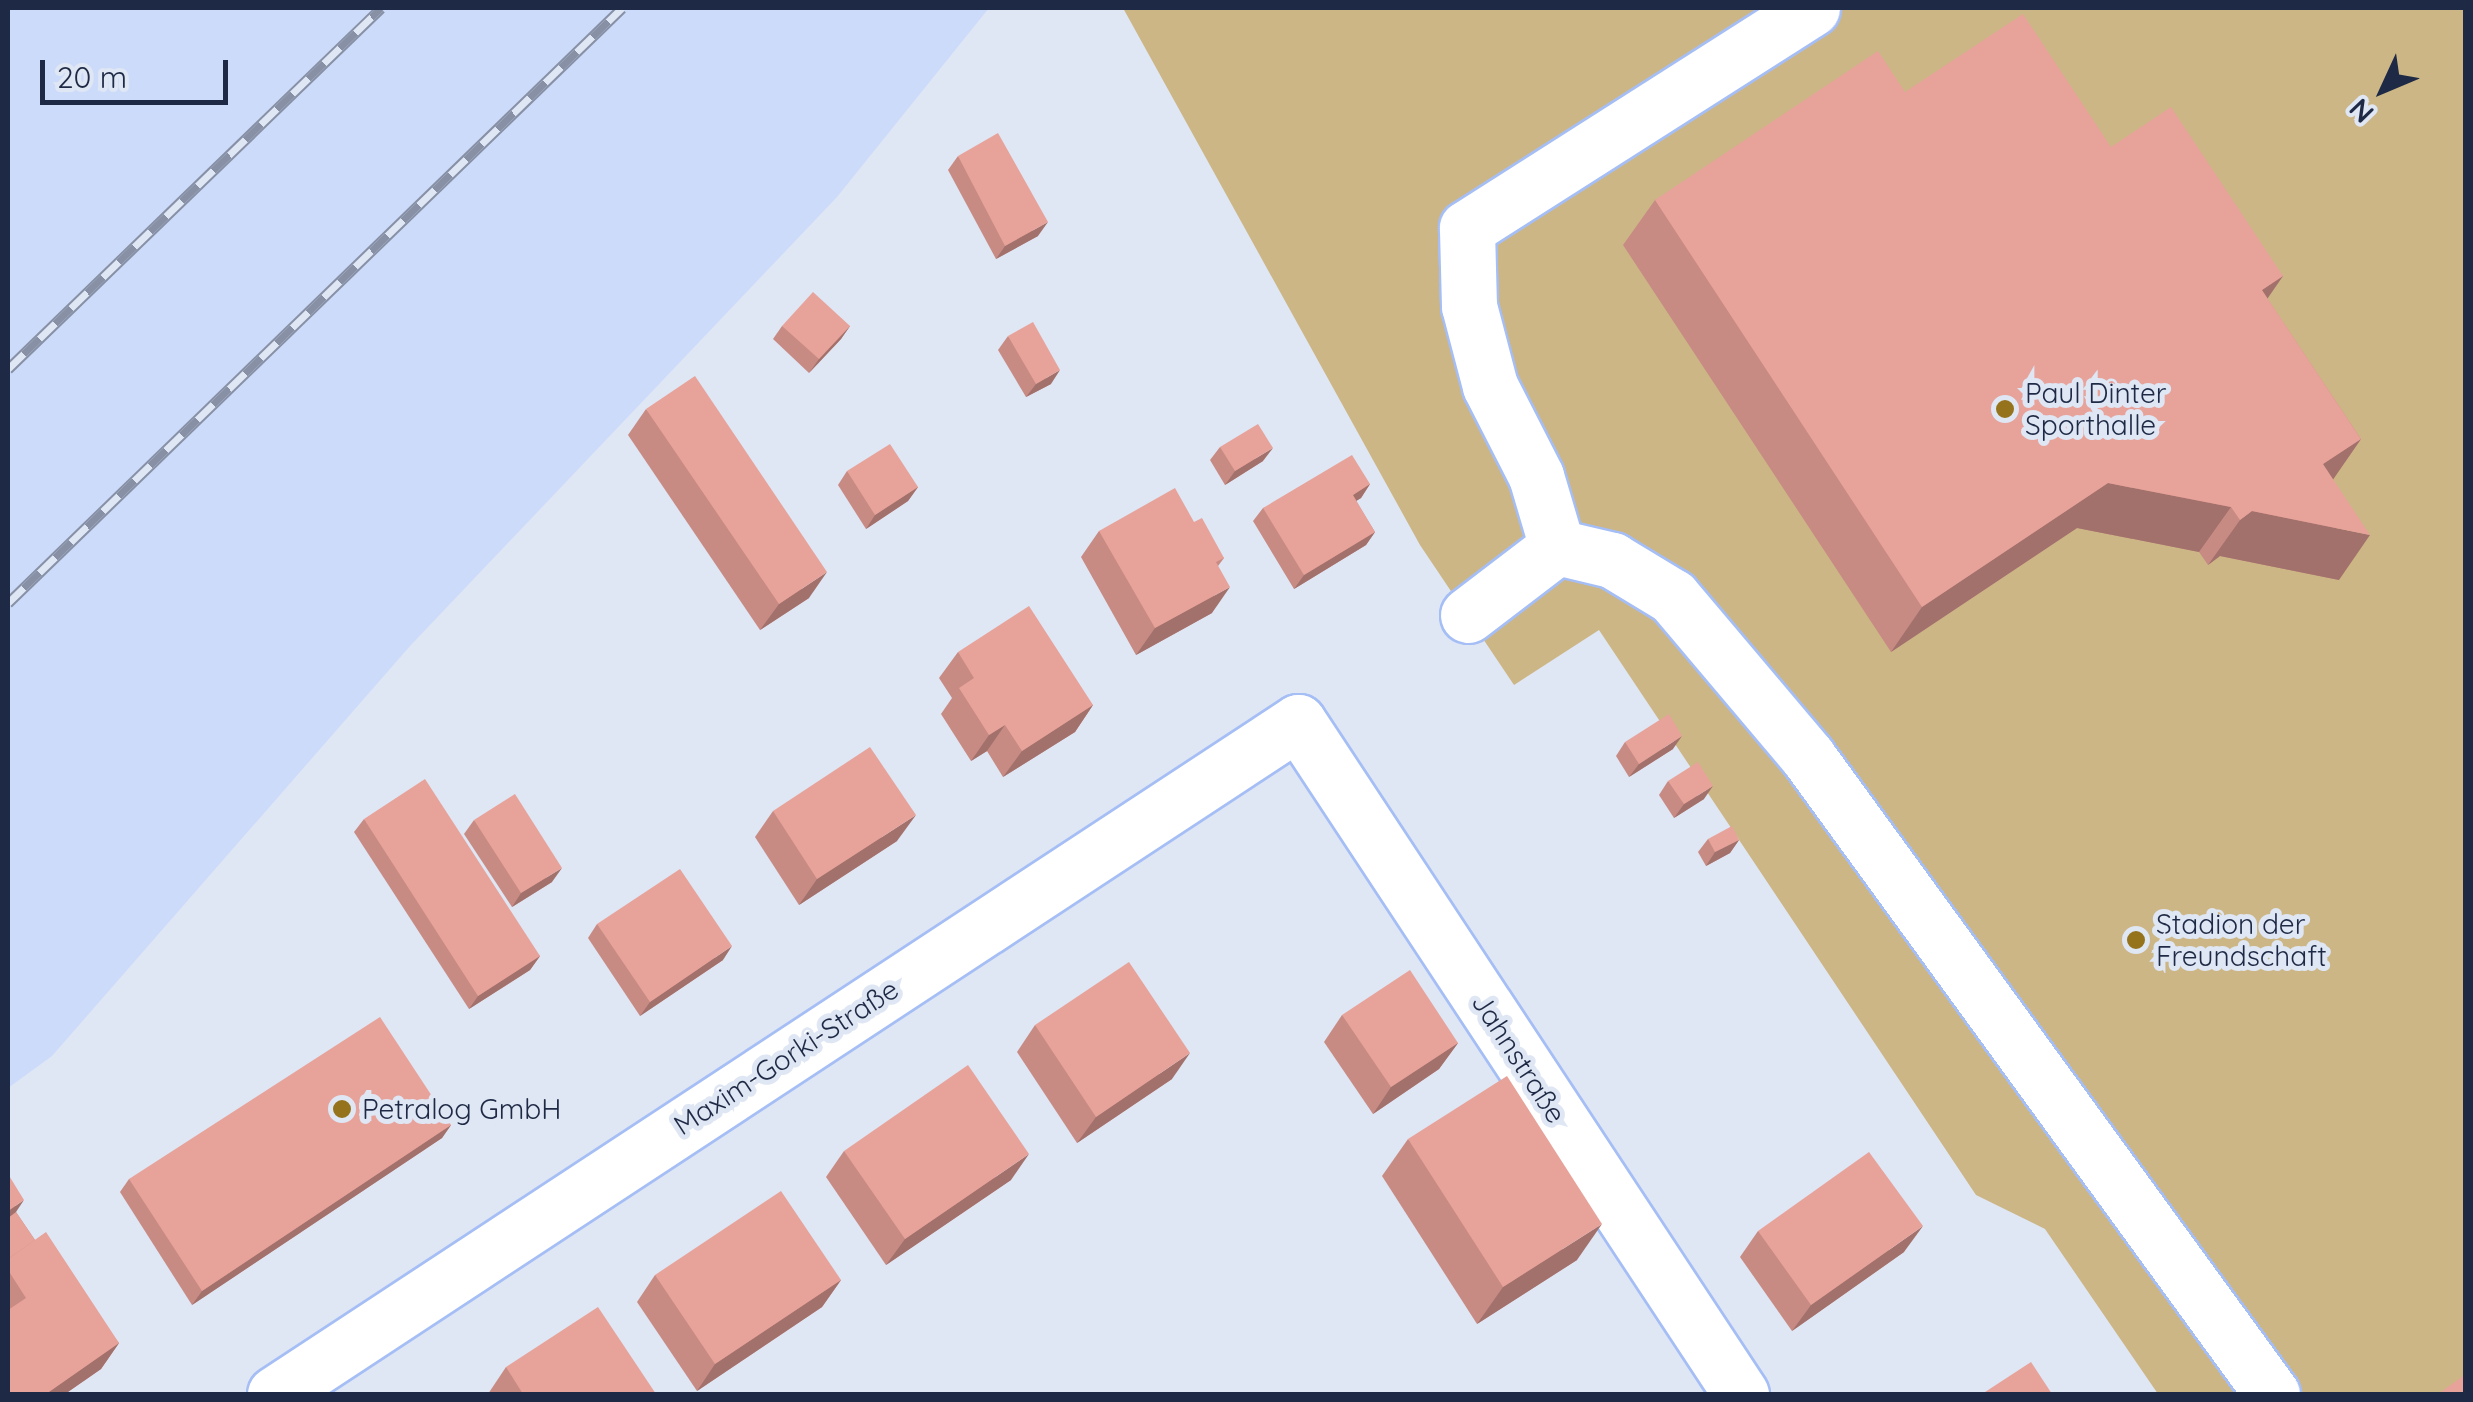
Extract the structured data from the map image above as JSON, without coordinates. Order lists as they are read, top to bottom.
{
  "streets": {
    "street": ["Maxim-Gorki-Straße", "Jahnstraße"]
  },
  "crossings": [
    ["Maxim-Gorki-Straße", "Jahnstraße"]
  ],
  "places": ["Paul Dinter Sporthalle", "Stadion der Freundschaft", "Petralog GmbH"],
  "scale_bar": "20 m",
  "north": "bottom left"
}
